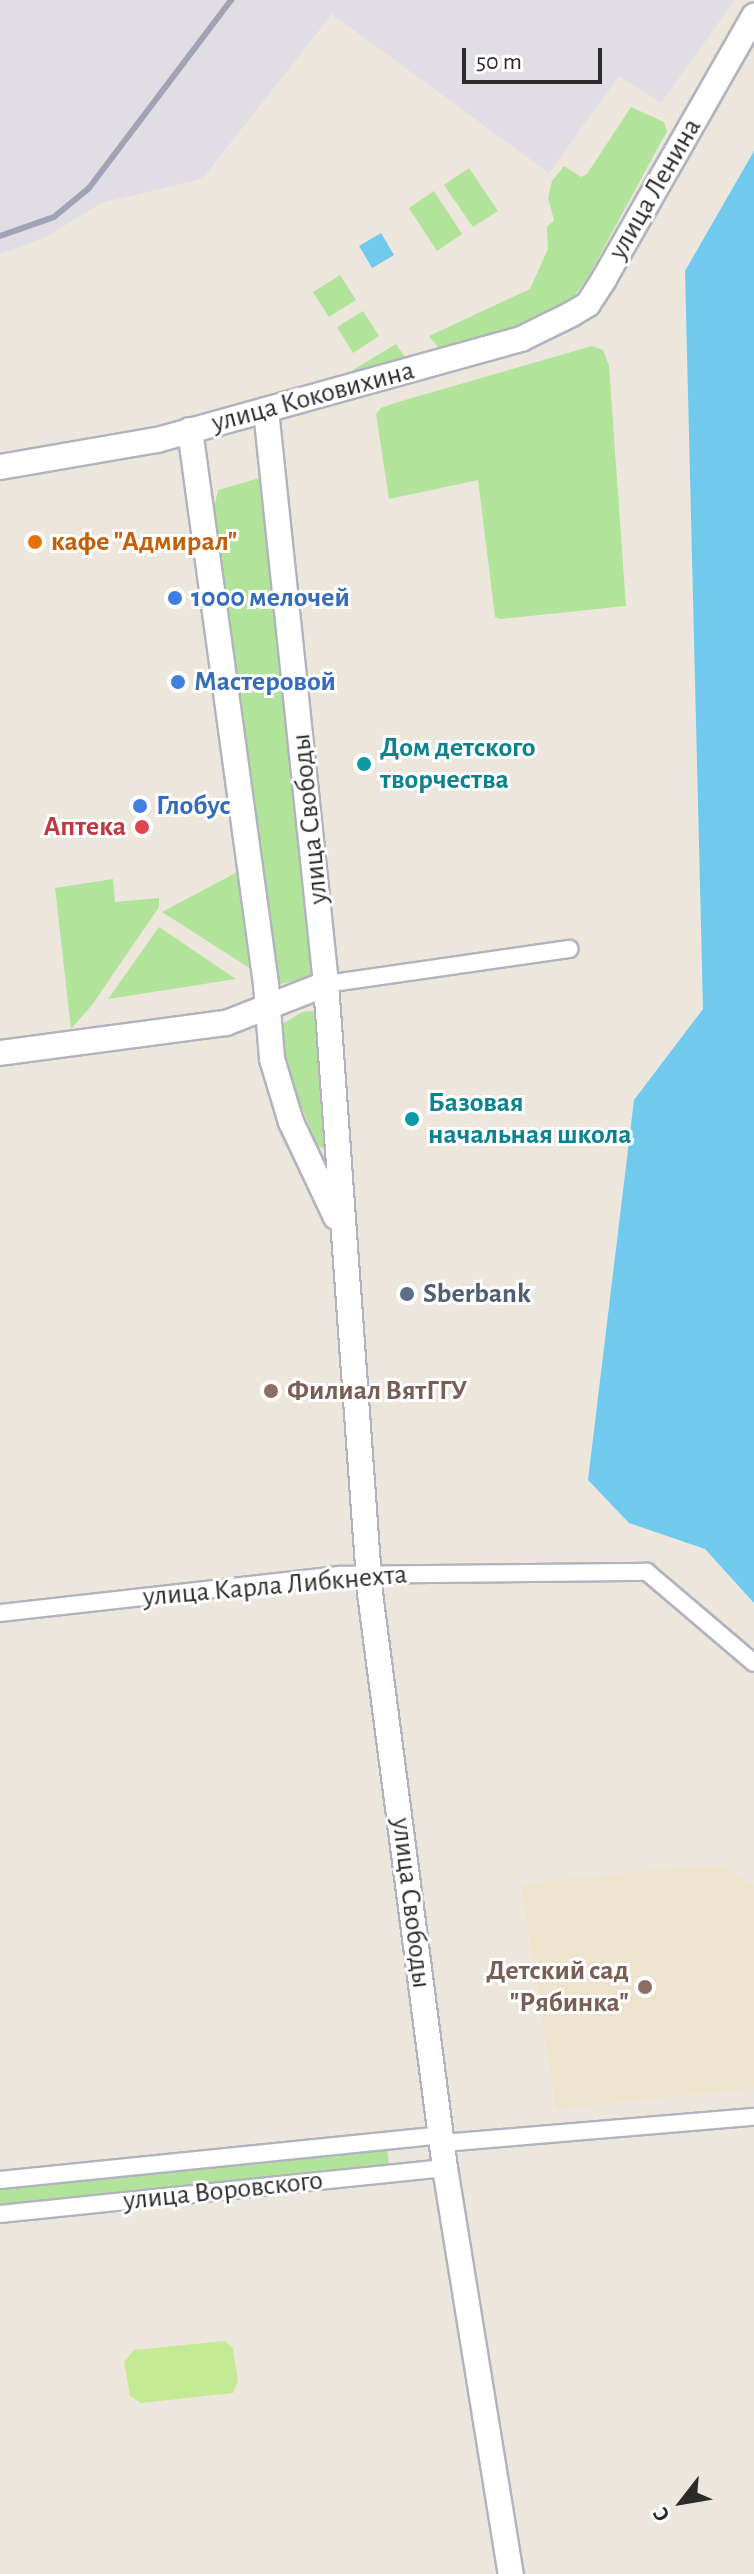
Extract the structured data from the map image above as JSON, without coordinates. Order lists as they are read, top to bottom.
{
  "streets": {
    "main road": ["улица Ленина", "улица Коковихина", "улица Свободы"],
    "street": ["улица Карла Либкнехта", "улица Воровского"]
  },
  "crossings": [
    ["улица Ленина", "улица Коковихина"],
    ["улица Коковихина", "улица Свободы"],
    ["улица Свободы", "улица Карла Либкнехта"],
    ["улица Свободы", "улица Воровского"]
  ],
  "places": [
    "кафе \"Адмирал\"",
    "1000 мелочей",
    "Мастеровой",
    "Дом детского творчества",
    "Глобус",
    "Аптека",
    "Базовая начальная школа",
    "Sberbank",
    "Филиал ВятГГУ",
    "Детский сад \"Рябинка\""
  ],
  "scale_bar": "50 m",
  "north": "bottom left"
}
